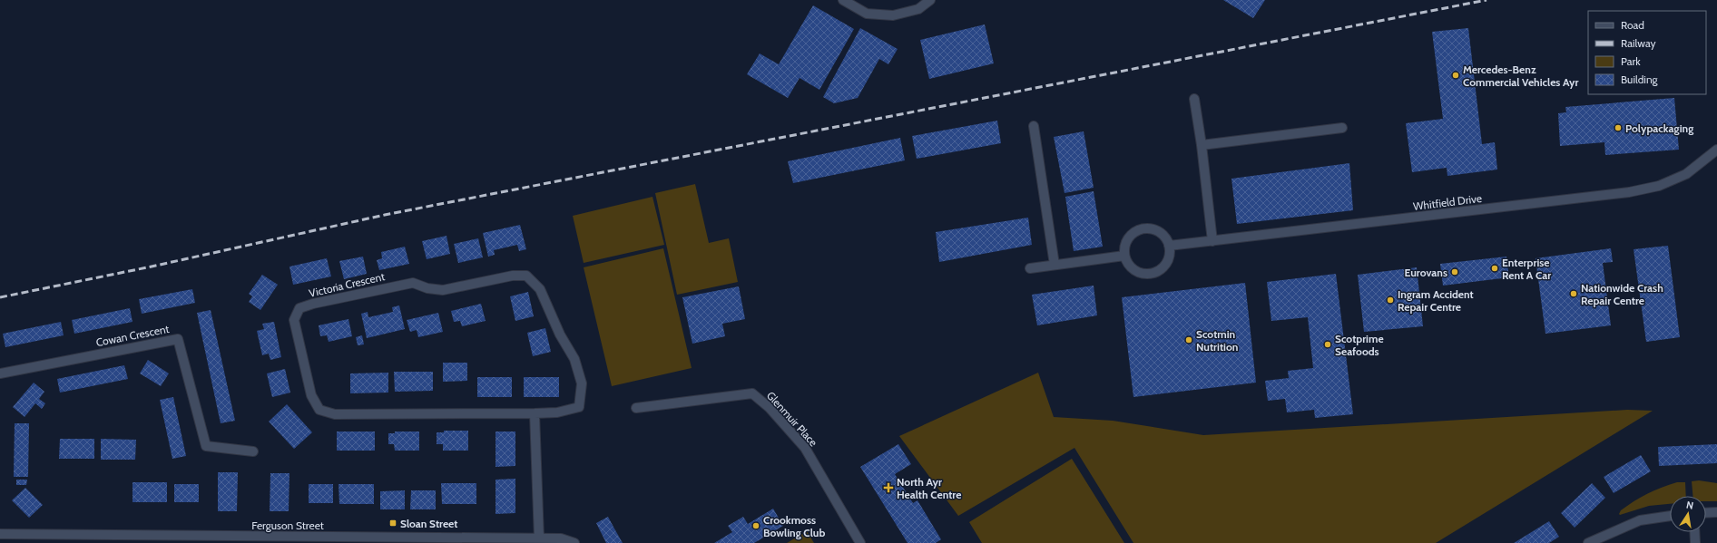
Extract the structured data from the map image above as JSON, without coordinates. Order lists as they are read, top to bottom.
{
  "streets": {
    "street": [
      "Whitfield Drive",
      "Victoria Crescent",
      "Cowan Crescent",
      "Glenmuir Place",
      "Ferguson Street"
    ]
  },
  "places": {
    "other": [
      "Mercedes-Benz Commercial Vehicles Ayr",
      "Polypackaging",
      "Enterprise Rent A Car",
      "Eurovans",
      "Nationwide Crash Repair Centre",
      "Ingram Accident Repair Centre",
      "Scotmin Nutrition",
      "Scotprime Seafoods",
      "Crookmoss Bowling Club"
    ],
    "health": ["North Ayr Health Centre"],
    "transit": ["Sloan Street"]
  },
  "legend": [
    "Road",
    "Railway",
    "Park",
    "Building"
  ],
  "north": "top"
}
